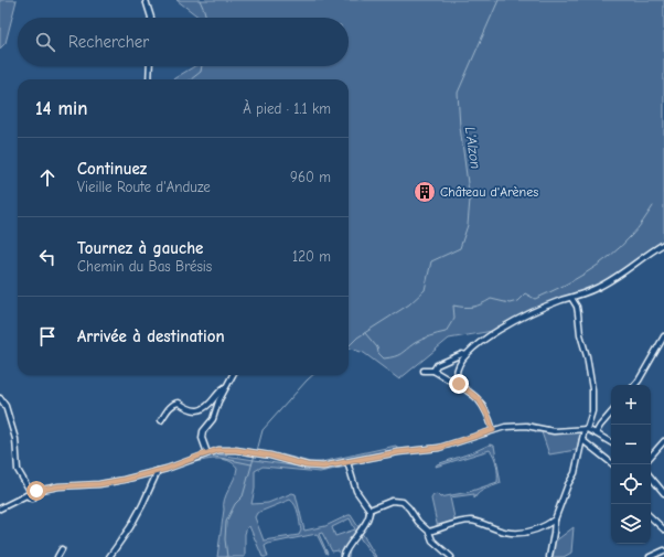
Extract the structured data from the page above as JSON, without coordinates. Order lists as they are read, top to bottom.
{
  "water": ["L'Alzon"],
  "places": {
    "building": ["Château d'Arènes"]
  },
  "page": {
    "search": "Rechercher",
    "heading": ["14 min", "À pied · 1.1 km"],
    "list": [
      ["Continuez", "Vieille Route d'Anduze", "960 m"],
      ["Tournez à gauche", "Chemin du Bas Brésis", "120 m"],
      "Arrivée à destination"
    ],
    "map_buttons": ["+", "−"]
  }
}
